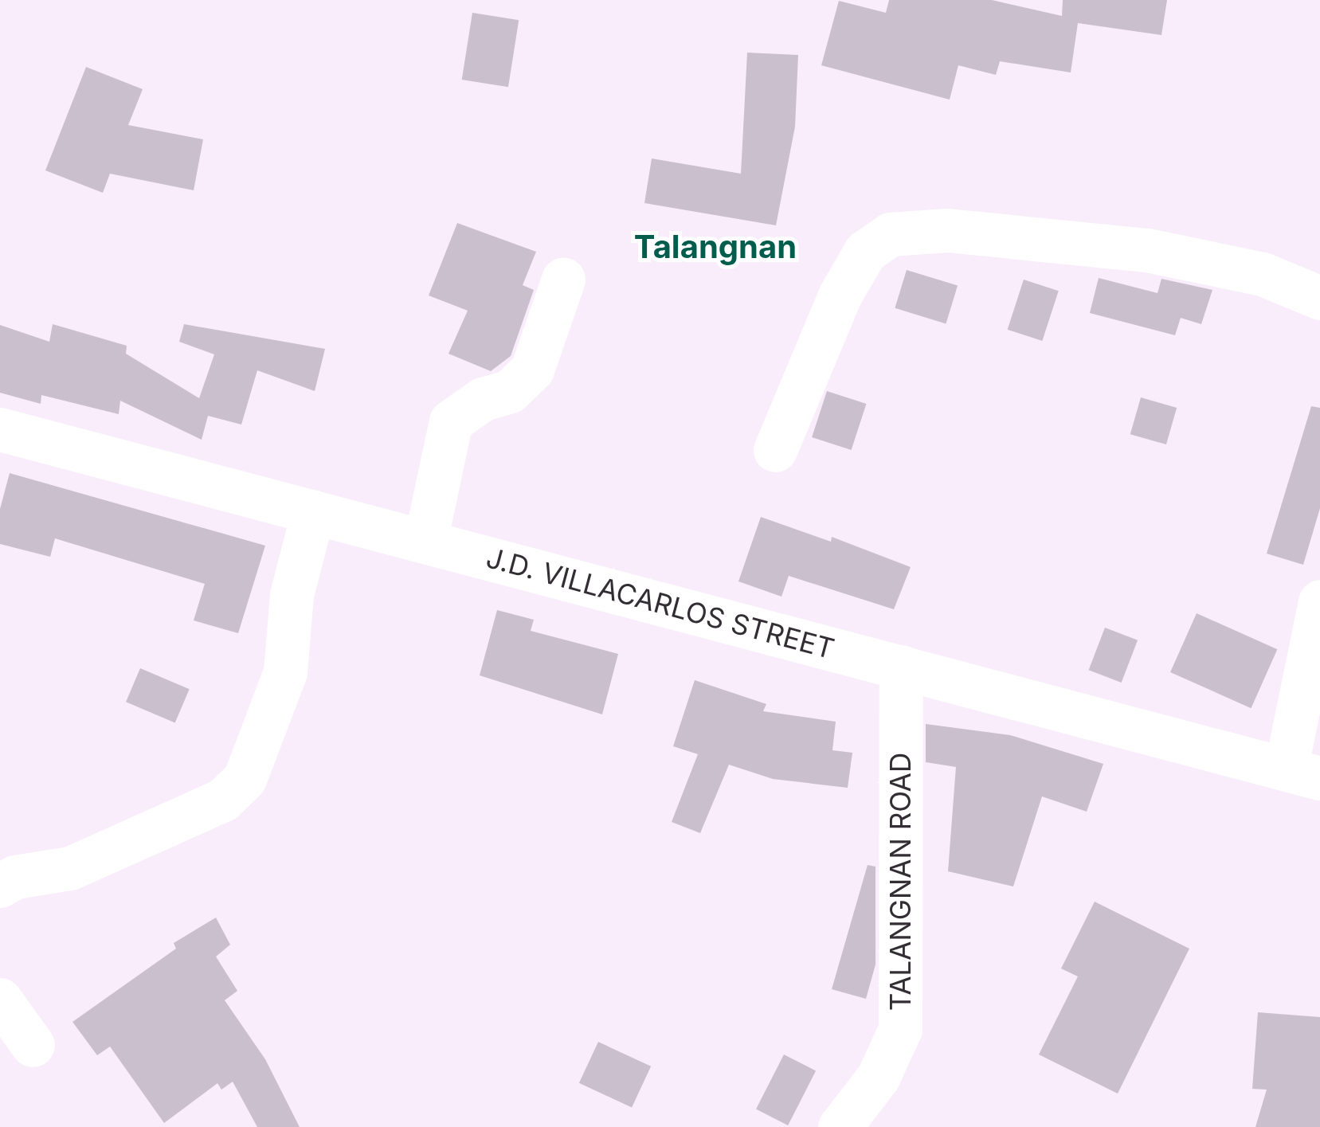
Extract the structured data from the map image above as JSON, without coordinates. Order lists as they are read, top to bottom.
{
  "streets": {
    "street": ["J.D. VILLACARLOS STREET", "TALANGNAN ROAD"]
  },
  "crossings": [
    ["J.D. VILLACARLOS STREET", "TALANGNAN ROAD"]
  ],
  "districts": ["Talangnan"]
}
